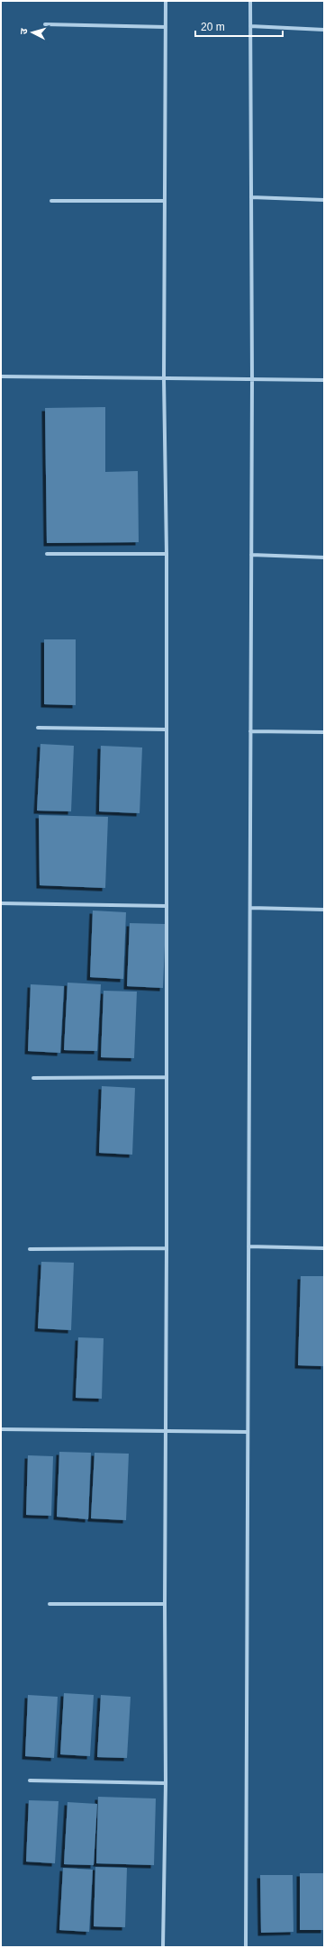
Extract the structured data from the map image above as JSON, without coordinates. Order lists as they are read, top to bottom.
{
  "scale_bar": "20 m",
  "north": "left"
}
